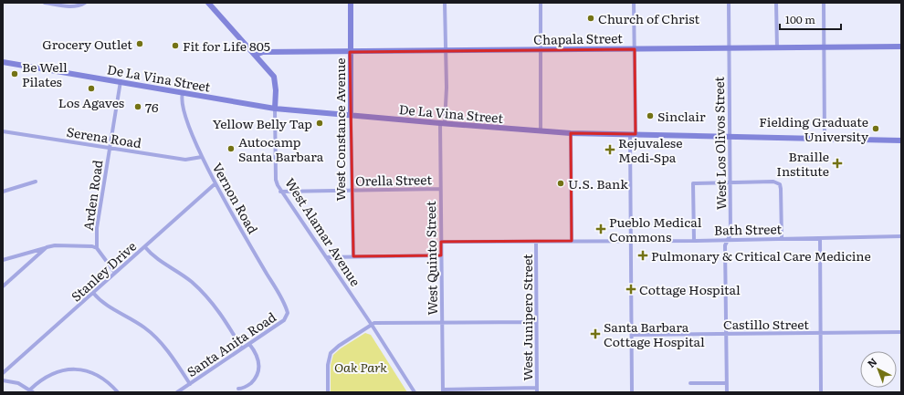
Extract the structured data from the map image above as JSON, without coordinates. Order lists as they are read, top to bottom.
{
  "streets": {
    "street": [
      "Chapala Street",
      "De La Vina Street",
      "West Constance Avenue",
      "Serena Road",
      "West Los Olivos Street",
      "Orella Street",
      "Arden Road",
      "Vernon Road",
      "Bath Street",
      "West Alamar Avenue",
      "West Quinto Street",
      "Stanley Drive",
      "West Junipero Street",
      "Castillo Street",
      "Santa Anita Road"
    ]
  },
  "crossings": [
    ["Chapala Street", "West Constance Avenue"],
    ["Chapala Street", "West Los Olivos Street"],
    ["Chapala Street", "West Alamar Avenue"],
    ["Chapala Street", "West Quinto Street"],
    ["De La Vina Street", "West Constance Avenue"],
    ["De La Vina Street", "West Los Olivos Street"],
    ["De La Vina Street", "Arden Road"],
    ["De La Vina Street", "Vernon Road"],
    ["De La Vina Street", "West Alamar Avenue"],
    ["De La Vina Street", "West Quinto Street"],
    ["West Constance Avenue", "Orella Street"],
    ["Serena Road", "Arden Road"],
    ["Serena Road", "Vernon Road"],
    ["West Los Olivos Street", "Bath Street"],
    ["West Los Olivos Street", "Castillo Street"],
    ["Orella Street", "West Alamar Avenue"],
    ["Orella Street", "West Quinto Street"],
    ["Vernon Road", "Stanley Drive"],
    ["Vernon Road", "Santa Anita Road"],
    ["Bath Street", "West Quinto Street"],
    ["Bath Street", "West Junipero Street"]
  ],
  "parks": ["Oak Park"],
  "places": {
    "other": [
      "Church of Christ",
      "Grocery Outlet",
      "Fit for Life 805",
      "Be Well Pilates",
      "Los Agaves",
      "76",
      "Sinclair",
      "Yellow Belly Tap",
      "Fielding Graduate University",
      "Autocamp Santa Barbara",
      "U.S. Bank"
    ],
    "health": [
      "Rejuvalese Medi-Spa",
      "Braille Institute",
      "Pueblo Medical Commons",
      "Pulmonary & Critical Care Medicine",
      "Cottage Hospital",
      "Santa Barbara Cottage Hospital"
    ]
  },
  "scale_bar": "100 m",
  "north": "top left"
}
